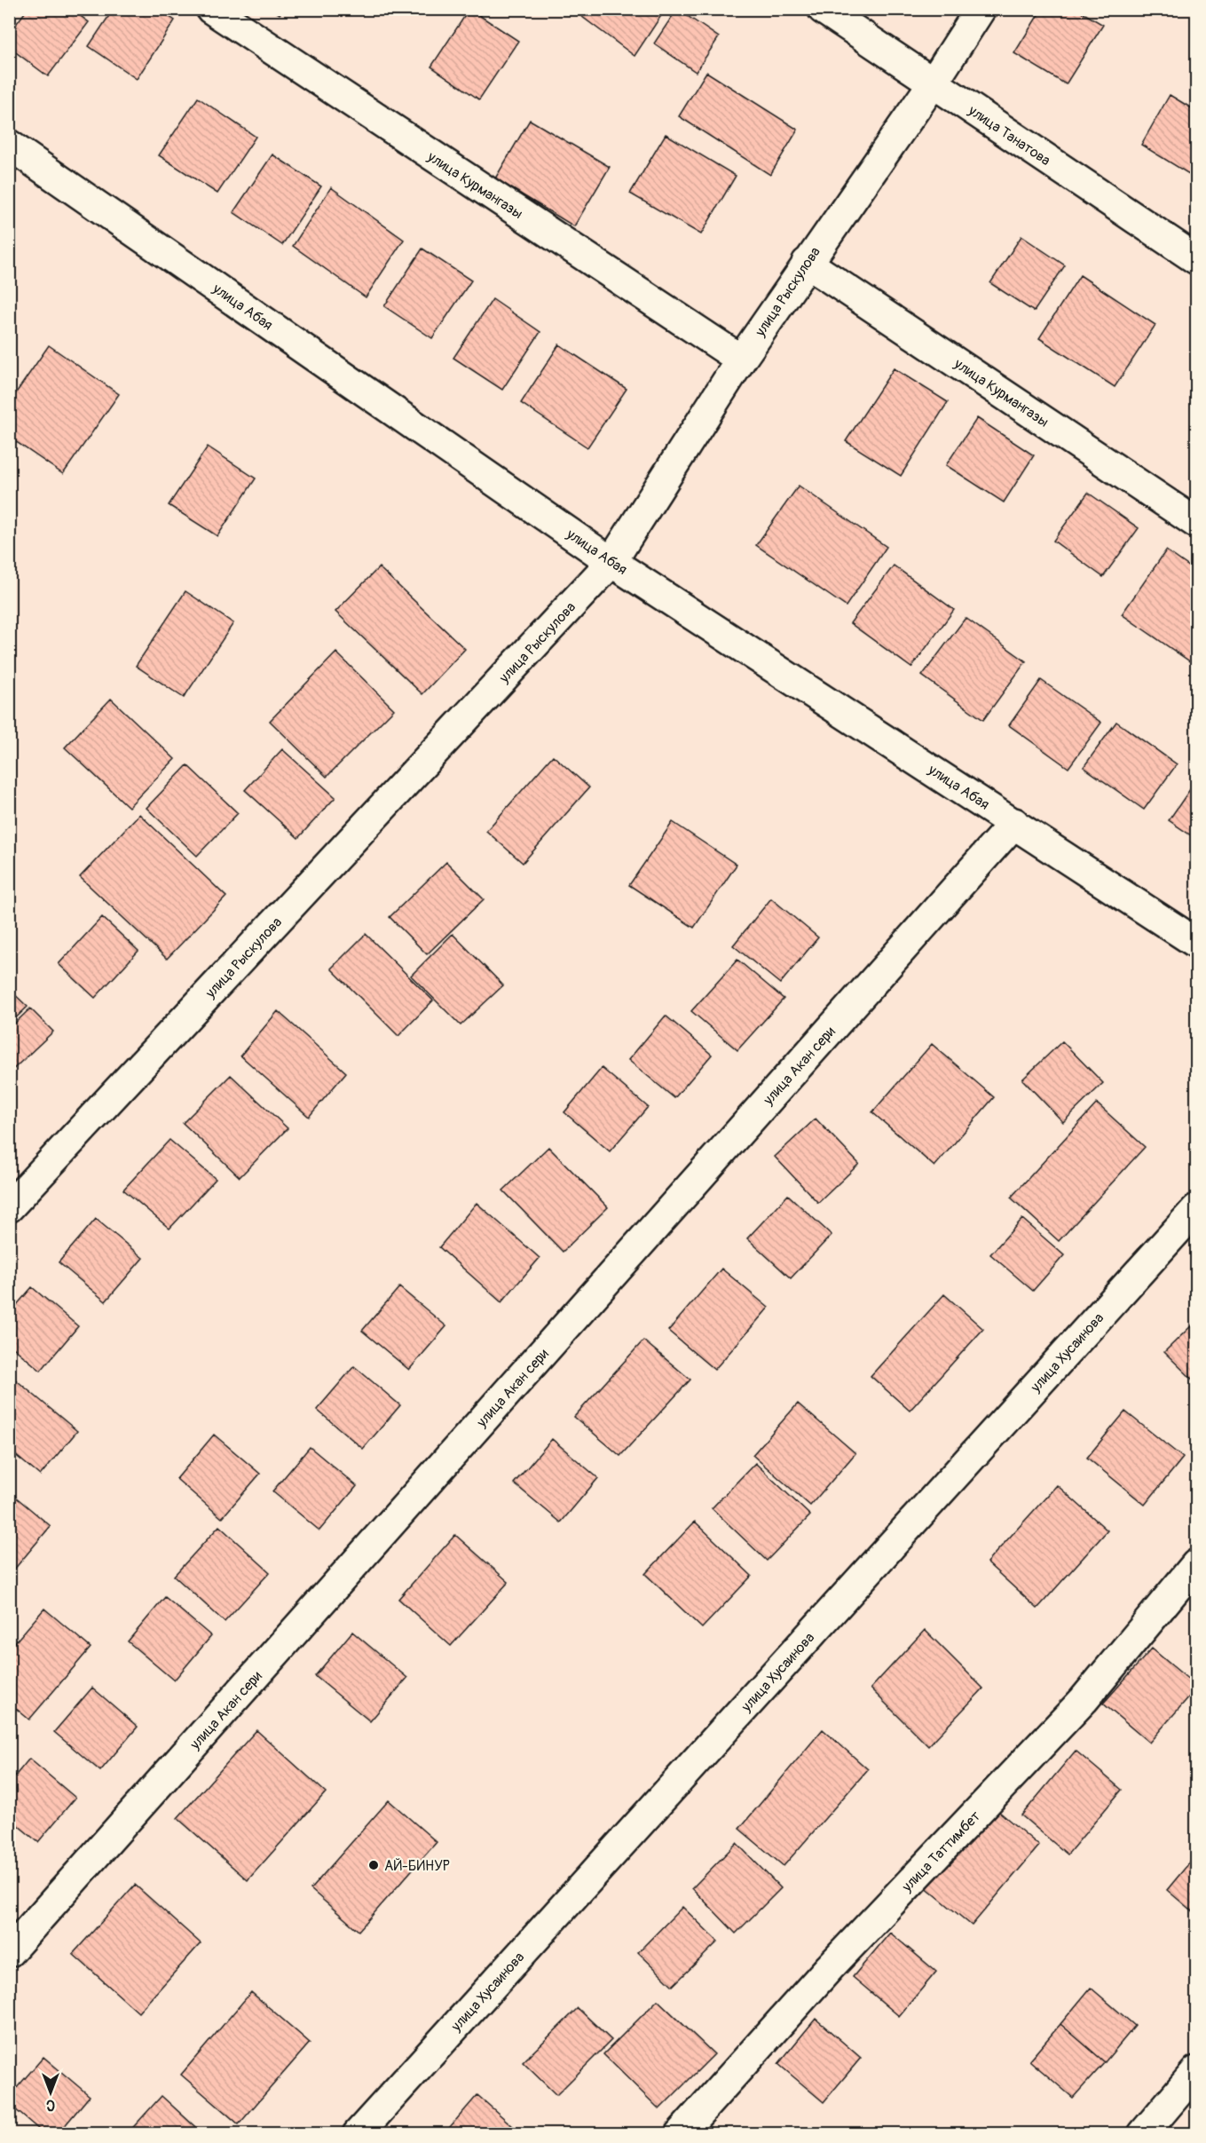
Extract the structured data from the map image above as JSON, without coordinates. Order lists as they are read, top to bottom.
{
  "streets": {
    "street": [
      "улица Танатова",
      "улица Курмангазы",
      "улица Рыскулова",
      "улица Абая",
      "улица Акан сери",
      "улица Хусаинова",
      "улица Таттимбет"
    ]
  },
  "crossings": [
    ["улица Танатова", "улица Рыскулова"],
    ["улица Курмангазы", "улица Рыскулова"],
    ["улица Рыскулова", "улица Абая"],
    ["улица Абая", "улица Акан сери"]
  ],
  "places": ["АЙ-БИНУР"],
  "north": "bottom"
}
